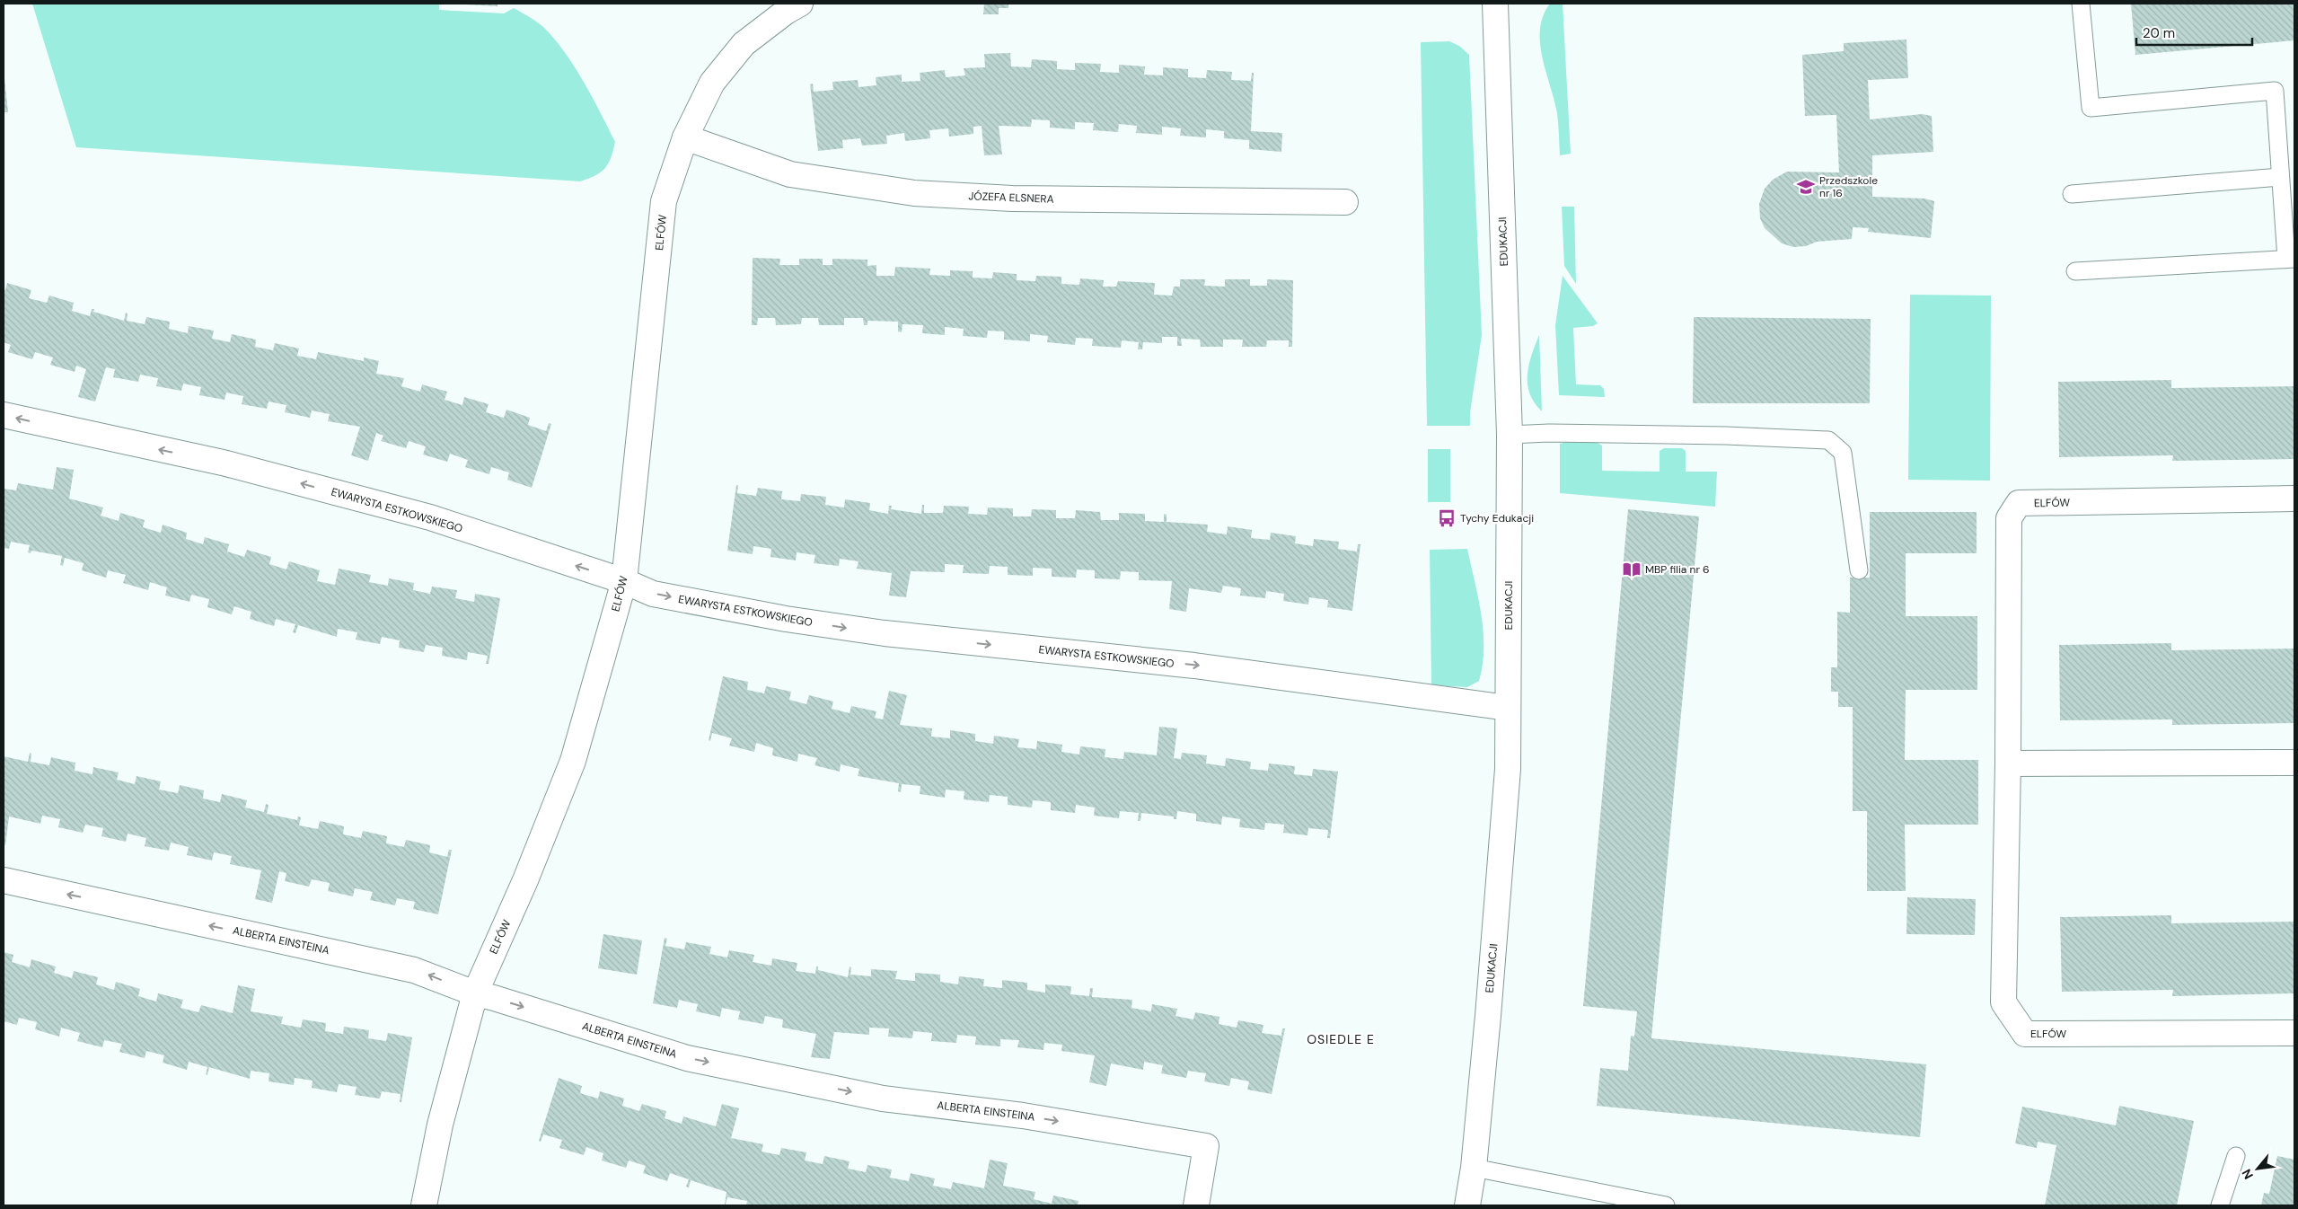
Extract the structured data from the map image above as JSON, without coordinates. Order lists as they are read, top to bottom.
{
  "streets": {
    "street": [
      "JÓZEFA ELSNERA",
      "ELFÓW",
      "EDUKACJI",
      "EWARYSTA ESTKOWSKIEGO",
      "ALBERTA EINSTEINA"
    ]
  },
  "crossings": [
    ["JÓZEFA ELSNERA", "ELFÓW"],
    ["ELFÓW", "EWARYSTA ESTKOWSKIEGO"],
    ["ELFÓW", "ALBERTA EINSTEINA"],
    ["EDUKACJI", "EWARYSTA ESTKOWSKIEGO"]
  ],
  "districts": ["OSIEDLE E"],
  "places": {
    "school or university": ["Przedszkole nr 16"],
    "bus stop": ["Tychy Edukacji"],
    "library": ["MBP filia nr 6"]
  },
  "scale_bar": "20 m",
  "north": "bottom left"
}
